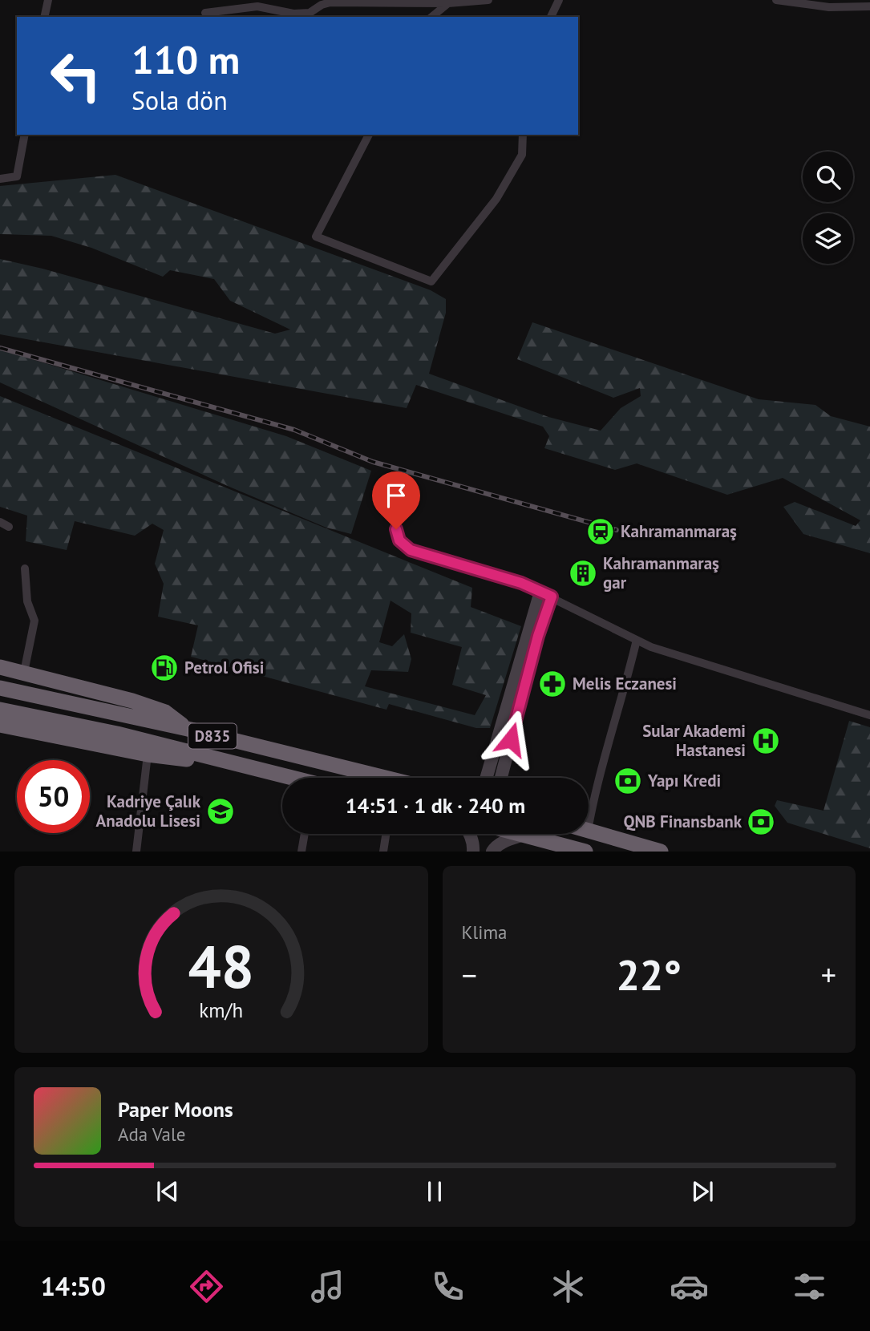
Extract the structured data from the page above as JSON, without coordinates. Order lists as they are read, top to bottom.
{
  "streets": {
    "highway": ["D835"]
  },
  "places": {
    "station": ["Kahramanmaraş"],
    "building": ["Kahramanmaraş gar"],
    "fuel station": ["Petrol Ofisi"],
    "pharmacy": ["Melis Eczanesi"],
    "hospital": ["Sular Akademi Hastanesi"],
    "bank": ["Yapı Kredi", "QNB Finansbank"],
    "school or university": ["Kadriye Çalık Anadolu Lisesi"]
  },
  "page": {
    "turn": ["110 m", "Sola dön"],
    "limit": "50",
    "trip": "14:51 · 1 dk · 240 m",
    "tile": "Klima",
    "heat": ["−", "22°", "+"],
    "song": ["Paper Moons", "Ada Vale"],
    "tabs": "14:50",
    "gauge": ["48", "km/h"]
  }
}
